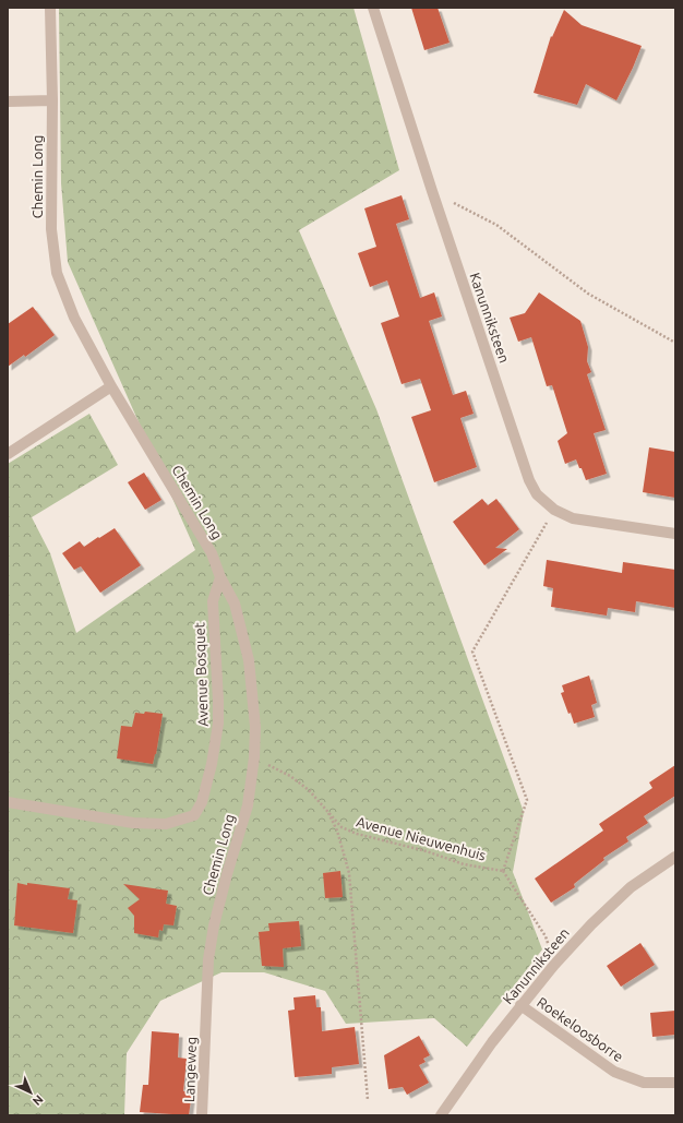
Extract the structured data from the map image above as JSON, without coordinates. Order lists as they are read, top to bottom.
{
  "streets": {
    "street": [
      "Chemin Long",
      "Kanunniksteen",
      "Avenue Bosquet",
      "Roekeloosborre",
      "Langeweg"
    ],
    "path": ["Avenue Nieuwenhuis"]
  },
  "crossings": [
    ["Chemin Long", "Avenue Bosquet"],
    ["Chemin Long", "Avenue Nieuwenhuis"],
    ["Chemin Long", "Langeweg"],
    ["Kanunniksteen", "Roekeloosborre"]
  ],
  "north": "bottom right"
}
